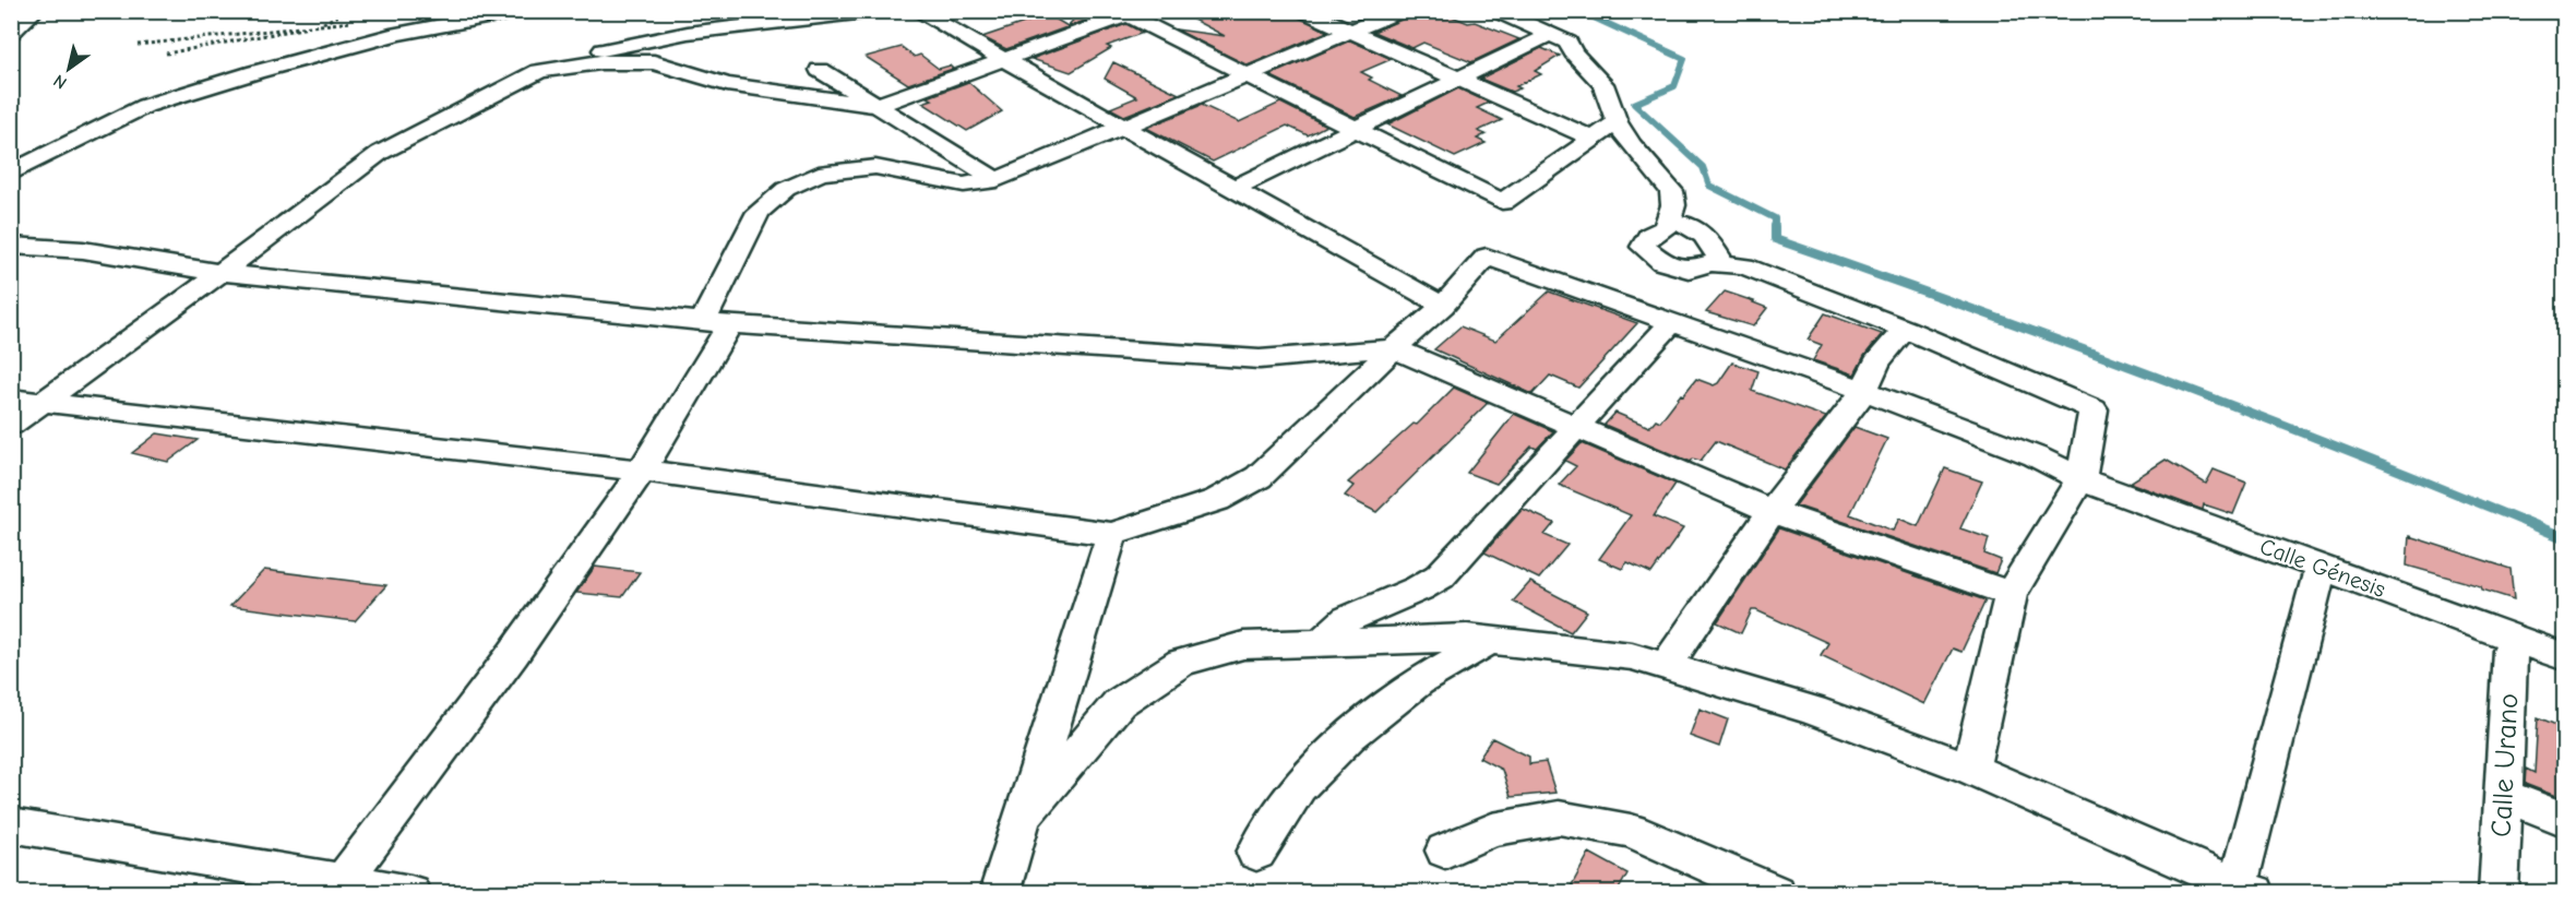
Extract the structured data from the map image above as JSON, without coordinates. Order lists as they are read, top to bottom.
{
  "streets": {
    "street": ["Calle Génesis", "Calle Urano"]
  },
  "crossings": [
    ["Calle Génesis", "Calle Urano"]
  ],
  "north": "bottom left"
}
